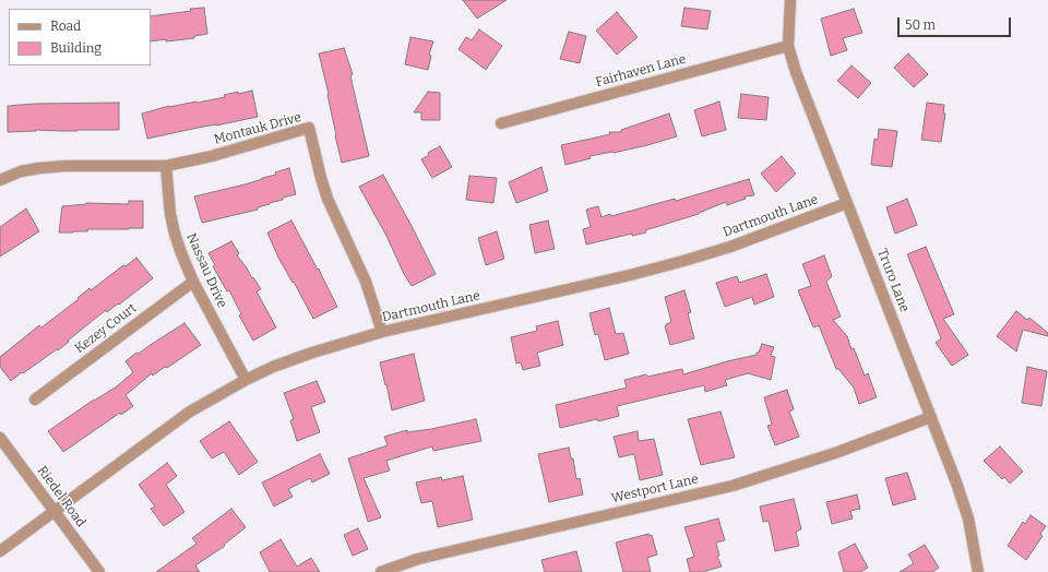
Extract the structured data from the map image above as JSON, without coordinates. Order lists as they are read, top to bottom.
{
  "streets": {
    "street": [
      "Fairhaven Lane",
      "Montauk Drive",
      "Dartmouth Lane",
      "Nassau Drive",
      "Truro Lane",
      "Kezey Court",
      "Westport Lane",
      "Riedel Road"
    ]
  },
  "crossings": [
    ["Fairhaven Lane", "Truro Lane"],
    ["Montauk Drive", "Dartmouth Lane"],
    ["Montauk Drive", "Nassau Drive"],
    ["Dartmouth Lane", "Nassau Drive"],
    ["Dartmouth Lane", "Truro Lane"],
    ["Dartmouth Lane", "Riedel Road"],
    ["Nassau Drive", "Kezey Court"],
    ["Truro Lane", "Westport Lane"]
  ],
  "legend": ["Road", "Building"],
  "scale_bar": "50 m"
}
